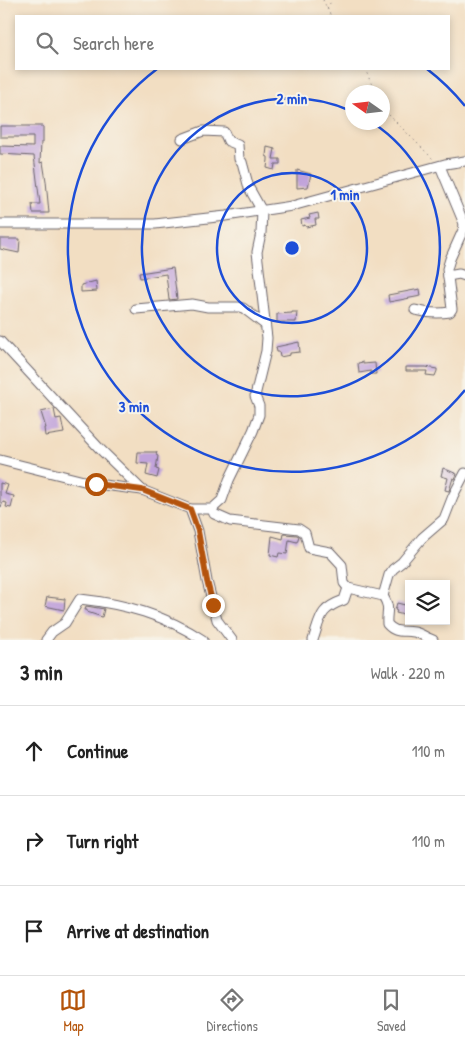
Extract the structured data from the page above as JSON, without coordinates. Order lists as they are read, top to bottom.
{
  "north": "left",
  "page": {
    "search": "Search here",
    "heading": ["3 min", "Walk · 220 m"],
    "list": [
      ["Continue", "110 m"],
      ["Turn right", "110 m"],
      "Arrive at destination"
    ],
    "nav": ["Map", "Directions", "Saved"]
  },
  "rings": ["2 min", "1 min", "3 min"]
}
